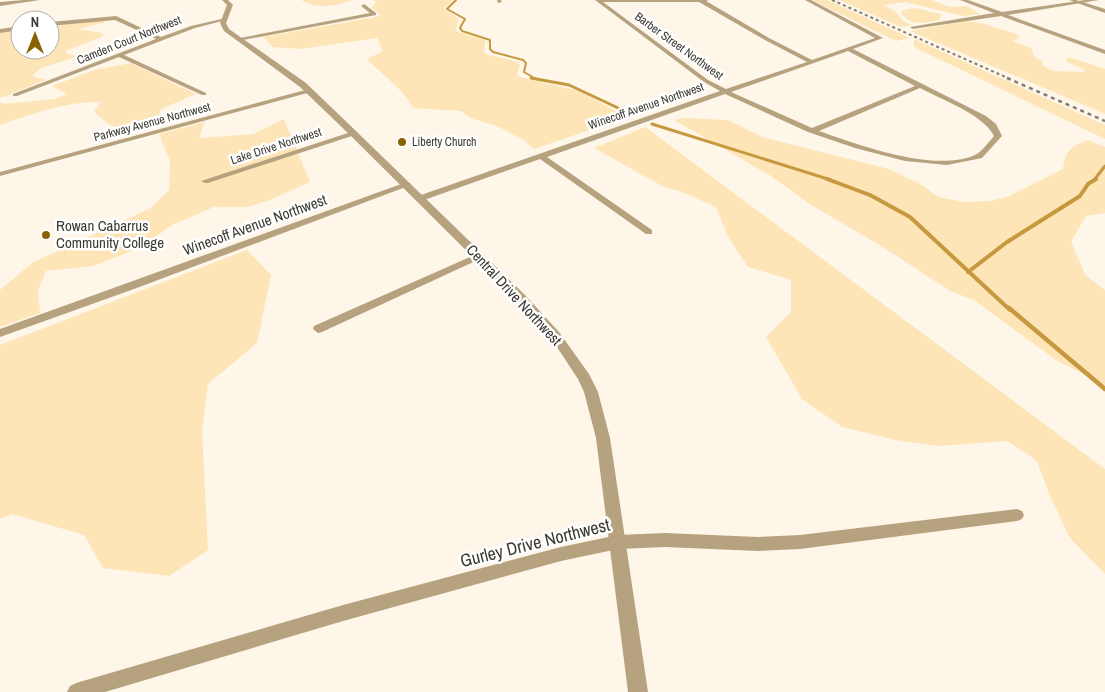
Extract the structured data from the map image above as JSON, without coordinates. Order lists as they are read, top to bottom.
{
  "streets": {
    "street": [
      "Camden Court Northwest",
      "Barber Street Northwest",
      "Winecoff Avenue Northwest",
      "Parkway Avenue Northwest",
      "Lake Drive Northwest",
      "Central Drive Northwest",
      "Gurley Drive Northwest"
    ]
  },
  "crossings": [
    ["Camden Court Northwest", "Central Drive Northwest"],
    ["Barber Street Northwest", "Winecoff Avenue Northwest"],
    ["Winecoff Avenue Northwest", "Central Drive Northwest"],
    ["Parkway Avenue Northwest", "Central Drive Northwest"],
    ["Lake Drive Northwest", "Central Drive Northwest"],
    ["Central Drive Northwest", "Gurley Drive Northwest"]
  ],
  "places": ["Liberty Church", "Rowan Cabarrus Community College"],
  "north": "top"
}
